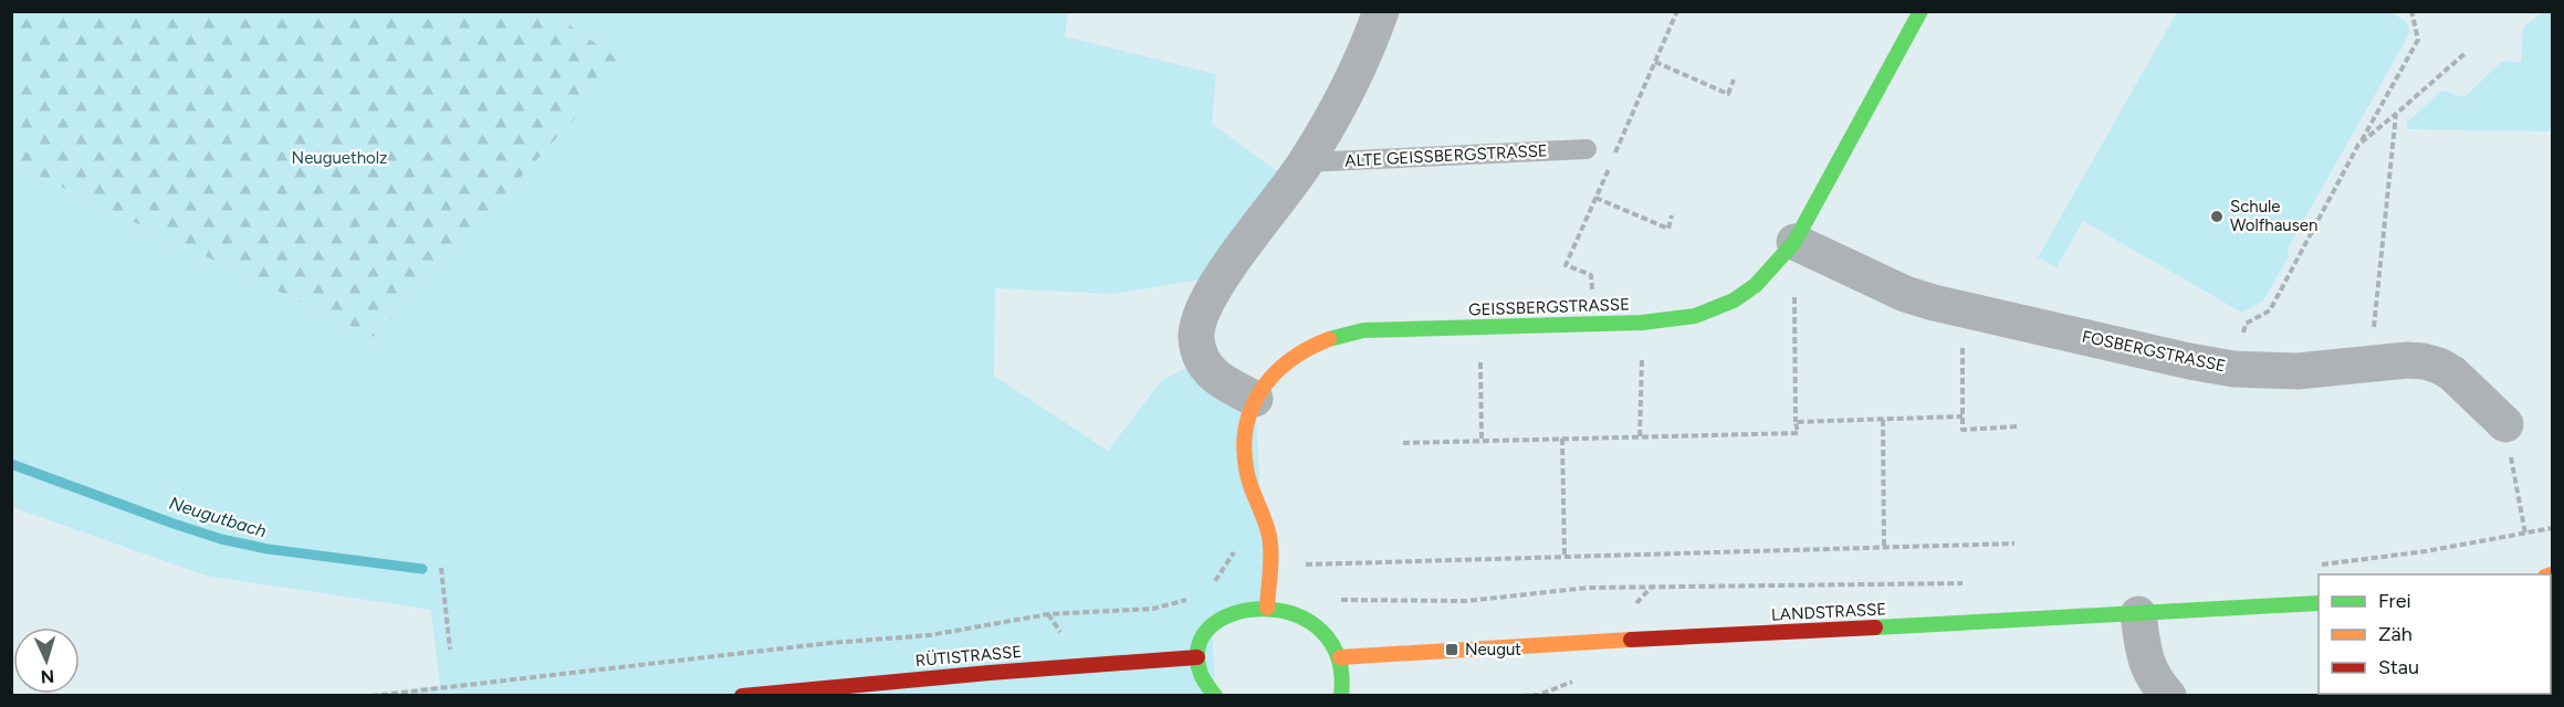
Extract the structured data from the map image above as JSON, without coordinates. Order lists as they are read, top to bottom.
{
  "streets": {
    "main road": ["GEISSBERGSTRASSE", "LANDSTRASSE", "RÜTISTRASSE"],
    "street": ["FOSBERGSTRASSE"],
    "lane": ["ALTE GEISSBERGSTRASSE"]
  },
  "crossings": [
    ["GEISSBERGSTRASSE", "FOSBERGSTRASSE"]
  ],
  "water": ["Neugutbach"],
  "parks": ["Neuguetholz"],
  "places": {
    "other": ["Schule Wolfhausen"],
    "transit": ["Neugut"]
  },
  "legend": ["Frei", "Zäh", "Stau"],
  "north": "bottom"
}
